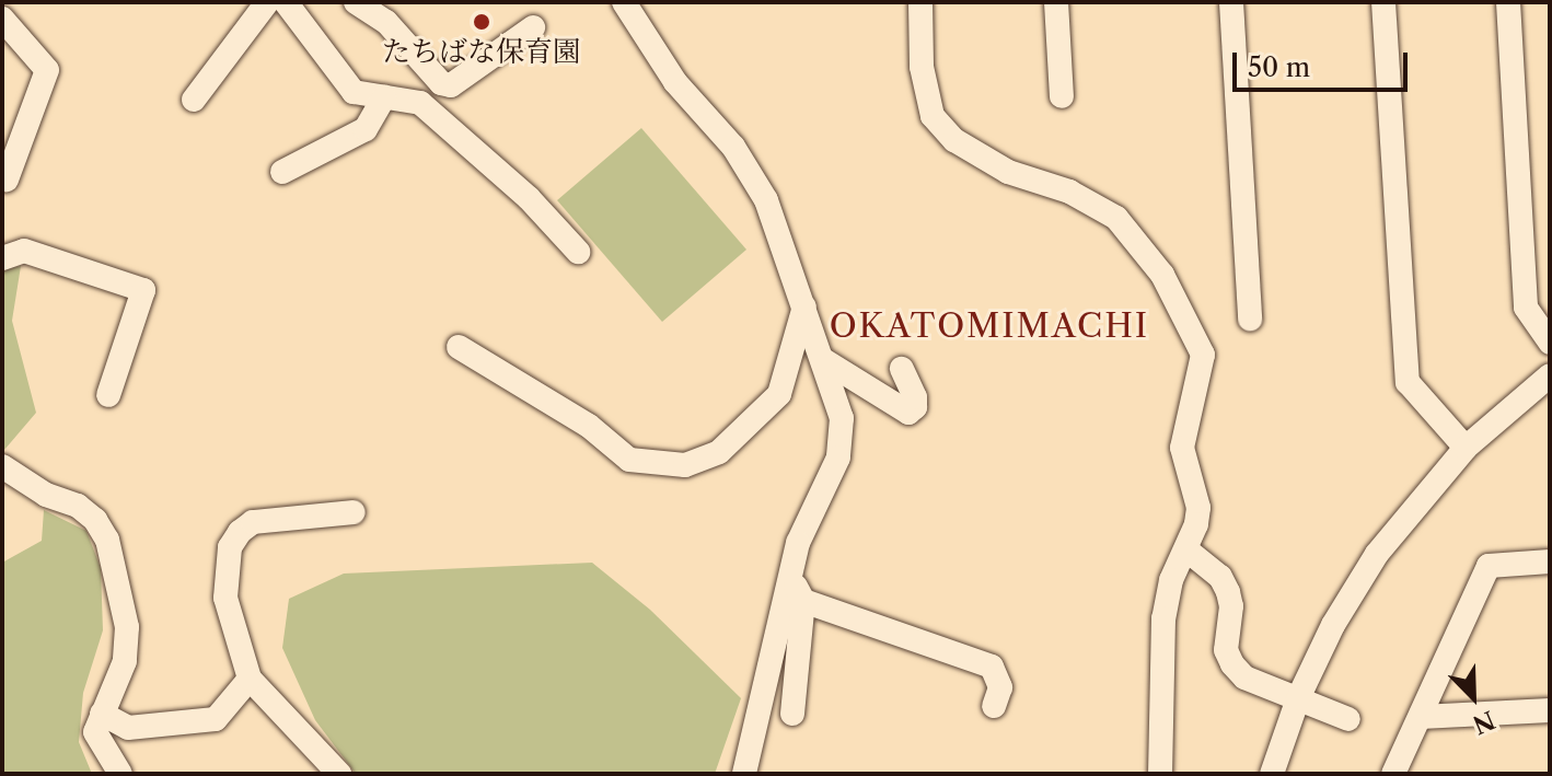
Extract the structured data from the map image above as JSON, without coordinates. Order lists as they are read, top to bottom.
{
  "districts": ["OKATOMIMACHI"],
  "places": ["たちばな保育園"],
  "scale_bar": "50 m",
  "north": "bottom right"
}
